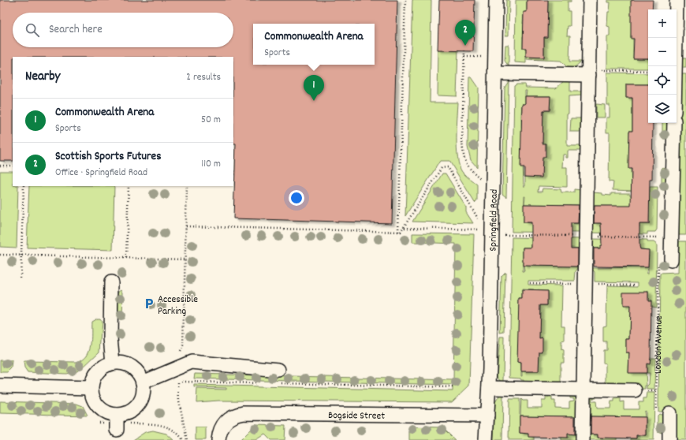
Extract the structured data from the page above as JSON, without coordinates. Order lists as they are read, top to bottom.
{
  "streets": {
    "street": ["Springfield Road", "Bogside Street"],
    "path": ["London Avenue"]
  },
  "crossings": [
    ["Springfield Road", "Bogside Street"]
  ],
  "places": {
    "parking": ["Accessible Parking"]
  },
  "page": {
    "map_buttons": ["+", "−"],
    "search": "Search here",
    "pins": ["2", "1"],
    "popup": ["Commonwealth Arena", "Sports"],
    "heading": ["Nearby", "2 results"],
    "list": [
      {
        "mark": "1",
        "name": "Commonwealth Arena",
        "note": "Sports",
        "value": "50 m"
      },
      {
        "mark": "2",
        "name": "Scottish Sports Futures",
        "note": "Office · Springfield Road",
        "value": "110 m"
      }
    ]
  }
}
